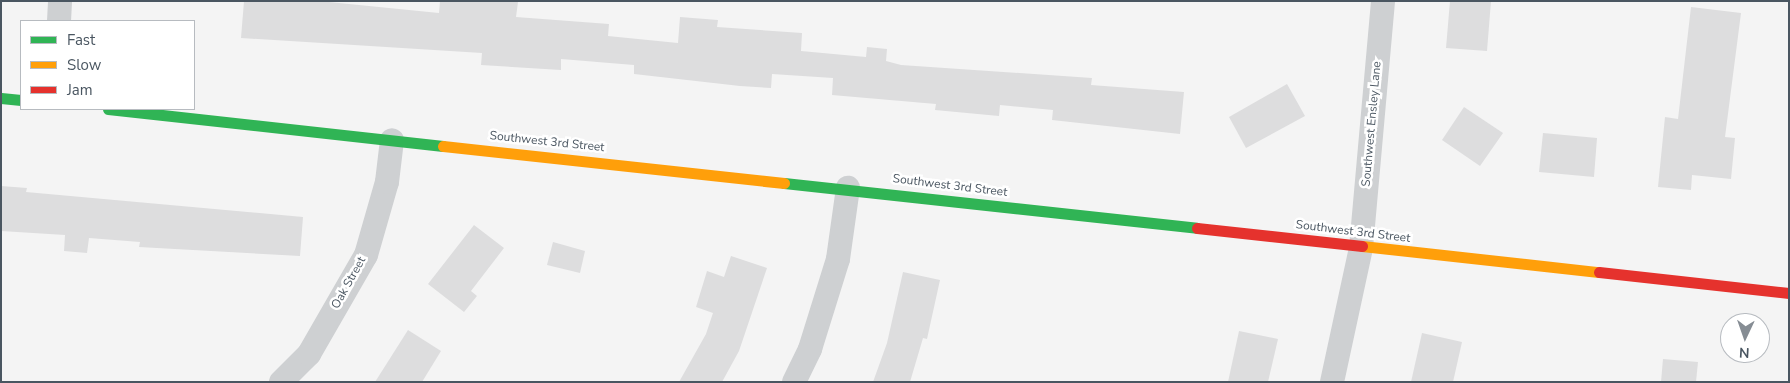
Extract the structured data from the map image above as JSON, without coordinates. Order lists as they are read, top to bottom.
{
  "streets": {
    "main road": ["Southwest 3rd Street"],
    "street": ["Southwest Ensley Lane", "Oak Street"]
  },
  "crossings": [
    ["Southwest Ensley Lane", "Southwest 3rd Street"],
    ["Southwest 3rd Street", "Oak Street"]
  ],
  "legend": ["Fast", "Slow", "Jam"],
  "north": "bottom"
}
